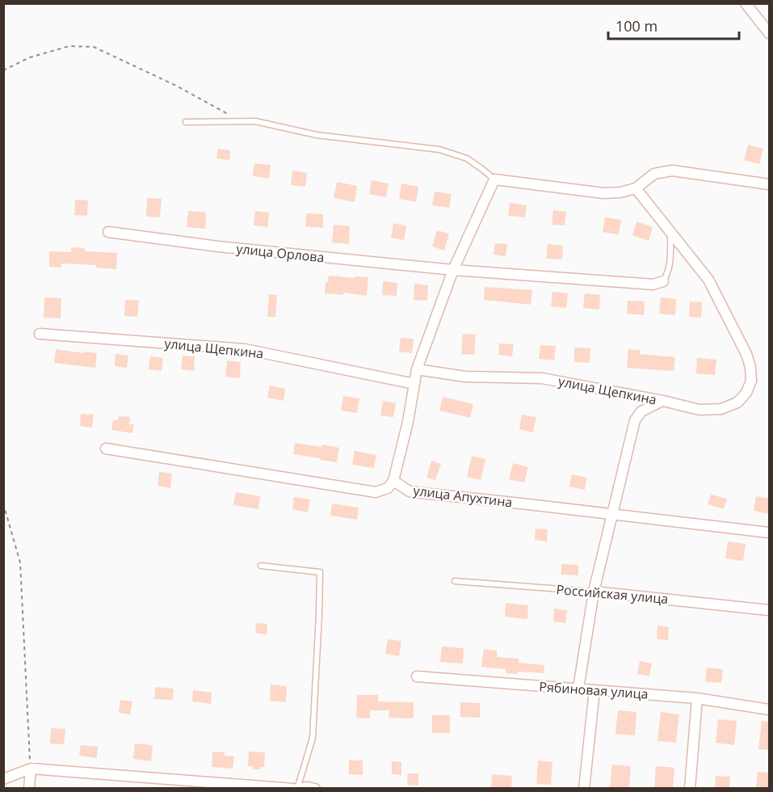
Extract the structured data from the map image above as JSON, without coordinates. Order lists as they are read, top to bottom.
{
  "streets": {
    "street": [
      "улица Орлова",
      "улица Щепкина",
      "улица Апухтина",
      "Российская улица",
      "Рябиновая улица"
    ]
  },
  "scale_bar": "100 m"
}
